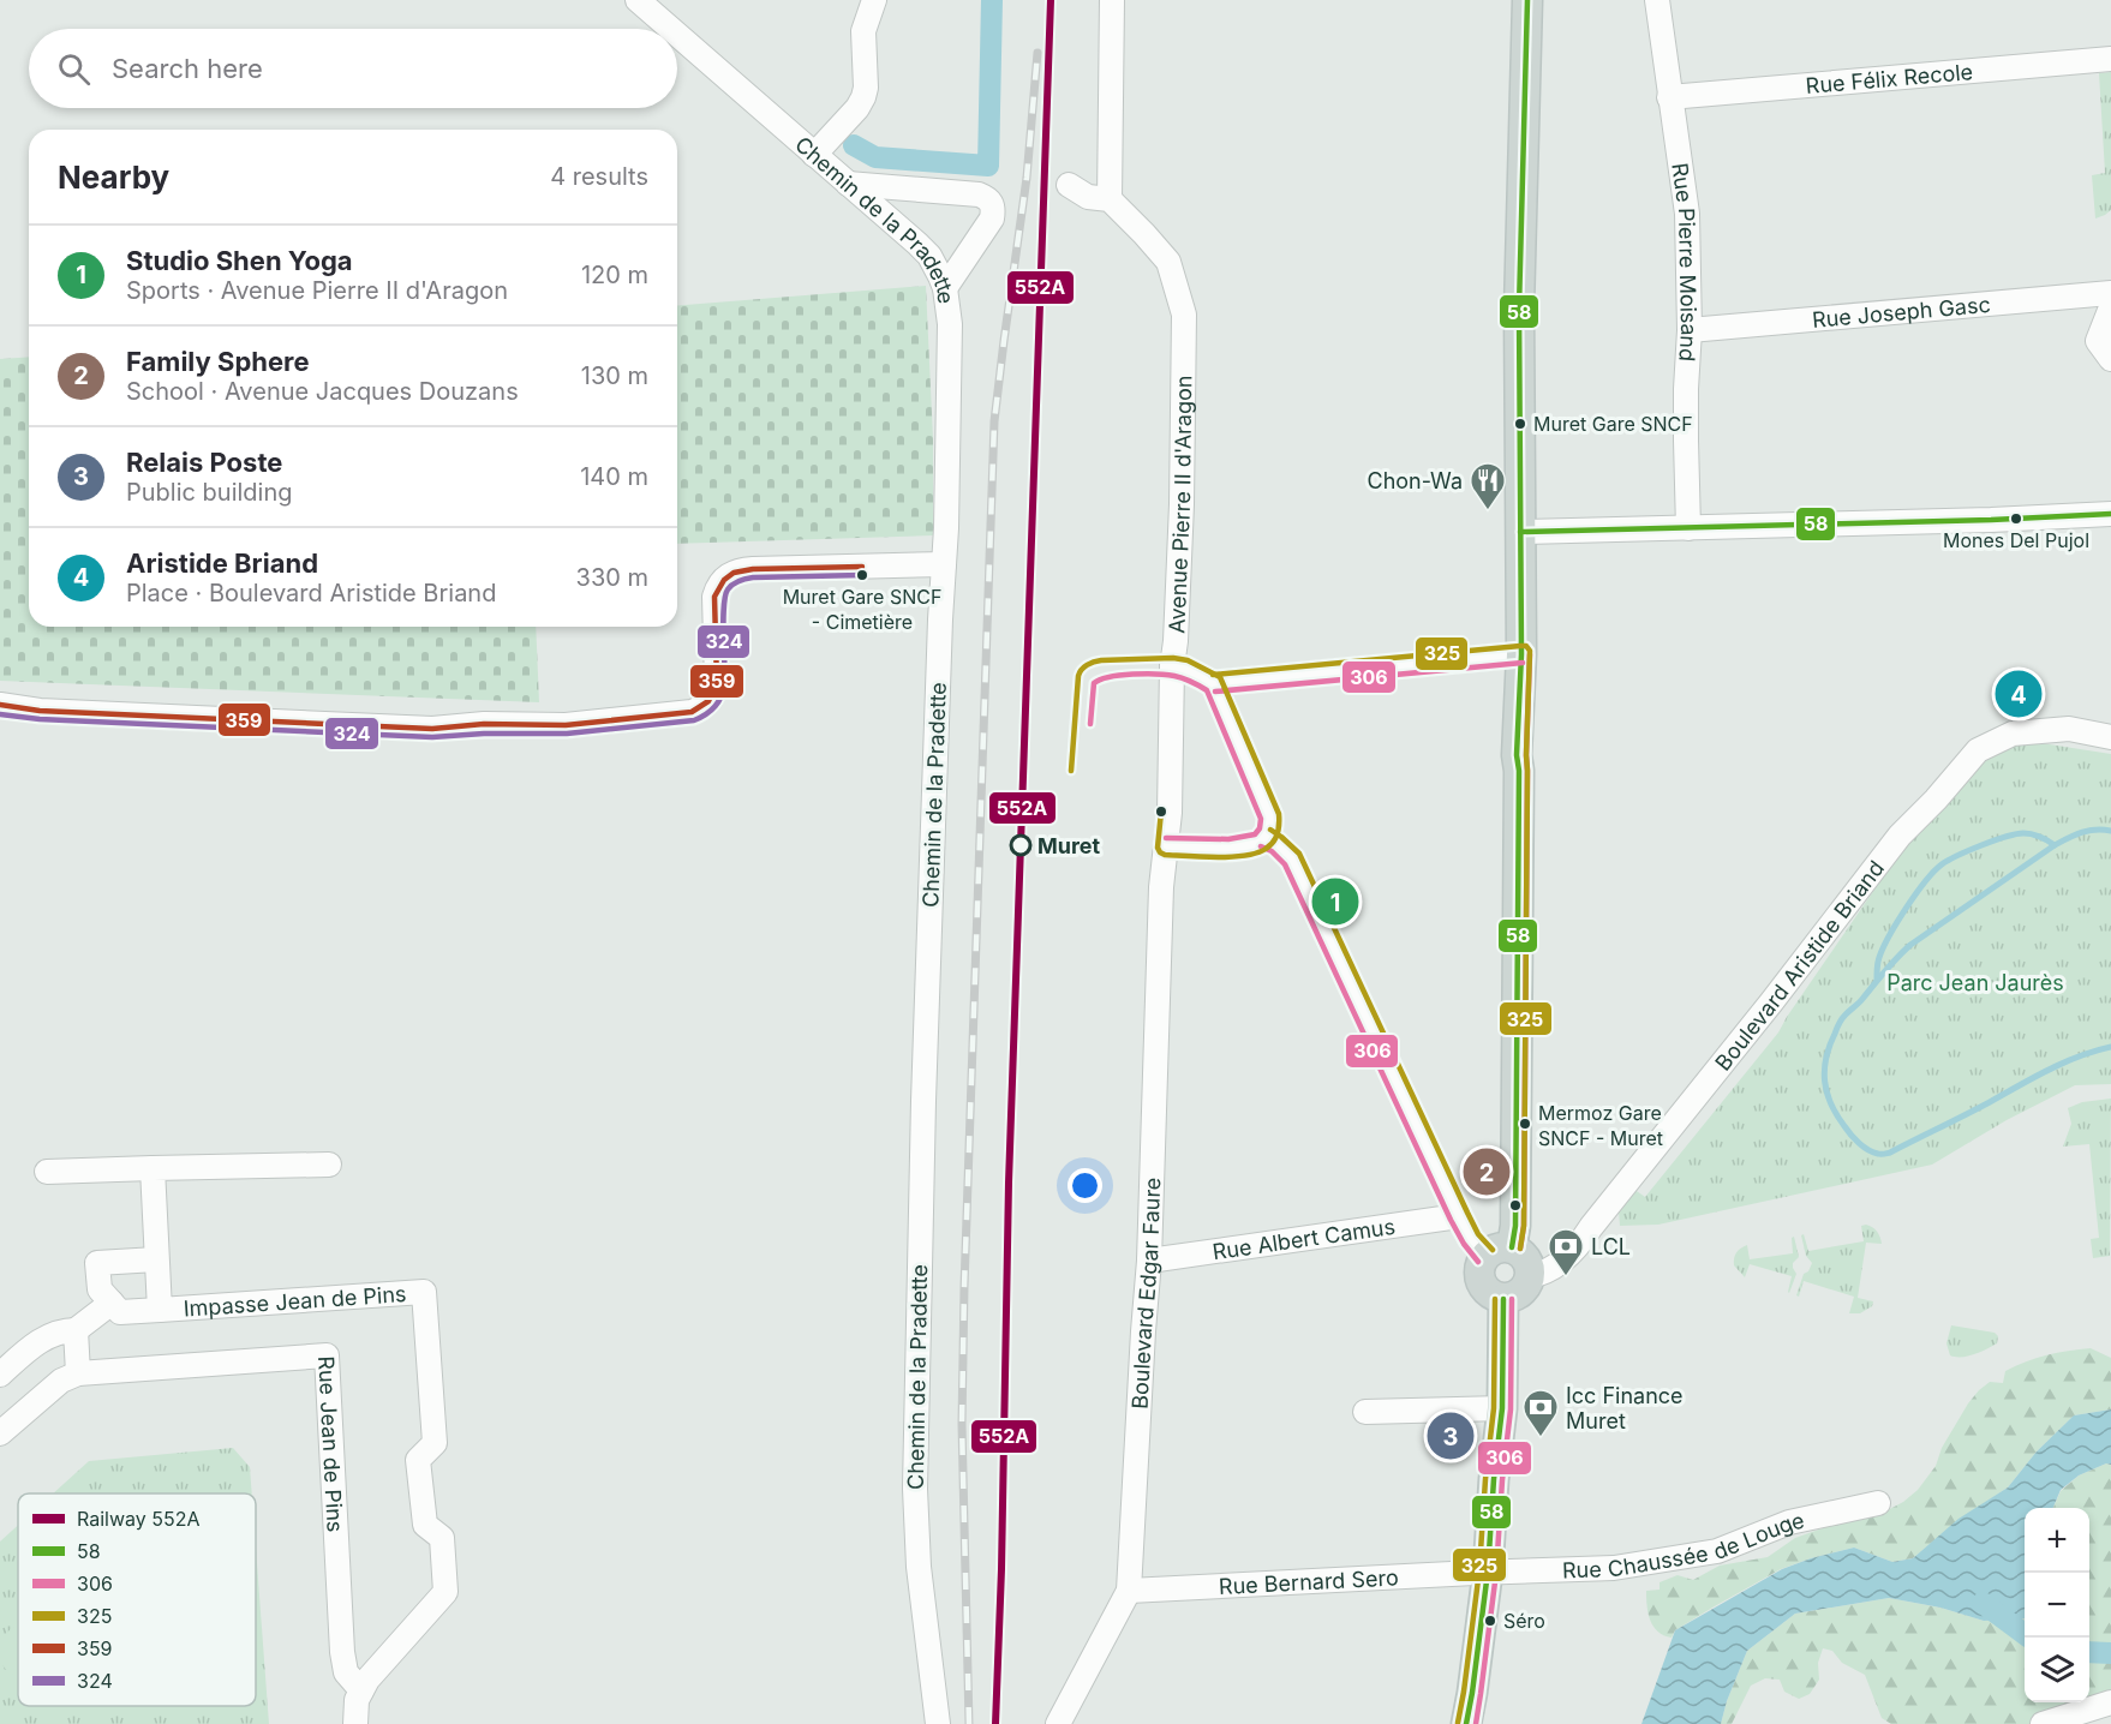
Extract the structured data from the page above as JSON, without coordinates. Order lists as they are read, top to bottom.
{
  "streets": {
    "street": [
      "Rue Félix Recole",
      "Chemin de la Pradette",
      "Rue Pierre Moisand",
      "Rue Joseph Gasc",
      "Avenue Pierre II d'Aragon",
      "Boulevard Aristide Briand",
      "Rue Albert Camus",
      "Boulevard Edgar Faure",
      "Impasse Jean de Pins",
      "Rue Jean de Pins",
      "Rue Chaussée de Louge",
      "Rue Bernard Sero"
    ]
  },
  "crossings": [
    ["Rue Félix Recole", "Rue Pierre Moisand"],
    ["Rue Pierre Moisand", "Rue Joseph Gasc"],
    ["Avenue Pierre II d'Aragon", "Boulevard Edgar Faure"],
    ["Rue Albert Camus", "Boulevard Edgar Faure"],
    ["Boulevard Edgar Faure", "Rue Bernard Sero"],
    ["Impasse Jean de Pins", "Rue Jean de Pins"],
    ["Rue Chaussée de Louge", "Rue Bernard Sero"]
  ],
  "parks": ["Parc Jean Jaurès"],
  "places": {
    "other": [
      "Muret Gare SNCF",
      "Mones Del Pujol",
      "Muret Gare SNCF - Cimetière",
      "Muret",
      "Mermoz Gare SNCF - Muret",
      "Séro"
    ],
    "restaurant": ["Chon-Wa"],
    "bank": ["LCL", "Icc Finance Muret"]
  },
  "lines": [
    "rail line 552A",
    "transit line 58",
    "transit line 359",
    "transit line 324",
    "transit line 325",
    "transit line 306"
  ],
  "legend": [
    "Railway 552A",
    "58",
    "306",
    "325",
    "359",
    "324"
  ],
  "page": {
    "search": "Search here",
    "heading": ["Nearby", "4 results"],
    "list": [
      {
        "mark": "1",
        "name": "Studio Shen Yoga",
        "note": "Sports · Avenue Pierre II d'Aragon",
        "value": "120 m"
      },
      {
        "mark": "2",
        "name": "Family Sphere",
        "note": "School · Avenue Jacques Douzans",
        "value": "130 m"
      },
      {
        "mark": "3",
        "name": "Relais Poste",
        "note": "Public building",
        "value": "140 m"
      },
      {
        "mark": "4",
        "name": "Aristide Briand",
        "note": "Place · Boulevard Aristide Briand",
        "value": "330 m"
      }
    ],
    "pins": [
      "4",
      "1",
      "2",
      "3"
    ],
    "map_buttons": ["+", "−"]
  }
}
